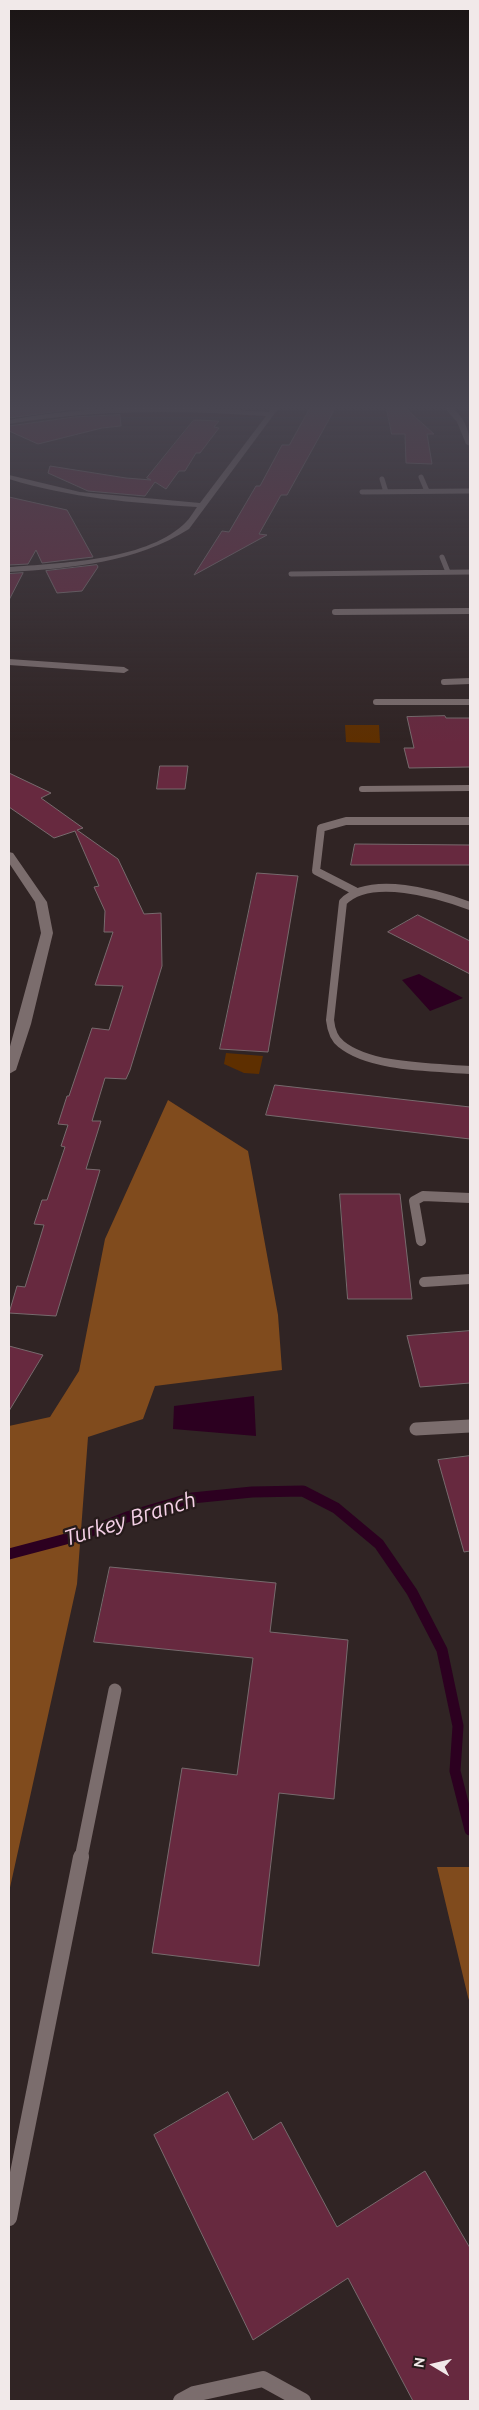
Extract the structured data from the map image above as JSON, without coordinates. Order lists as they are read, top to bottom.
{
  "water": ["Turkey Branch"],
  "north": "left"
}
